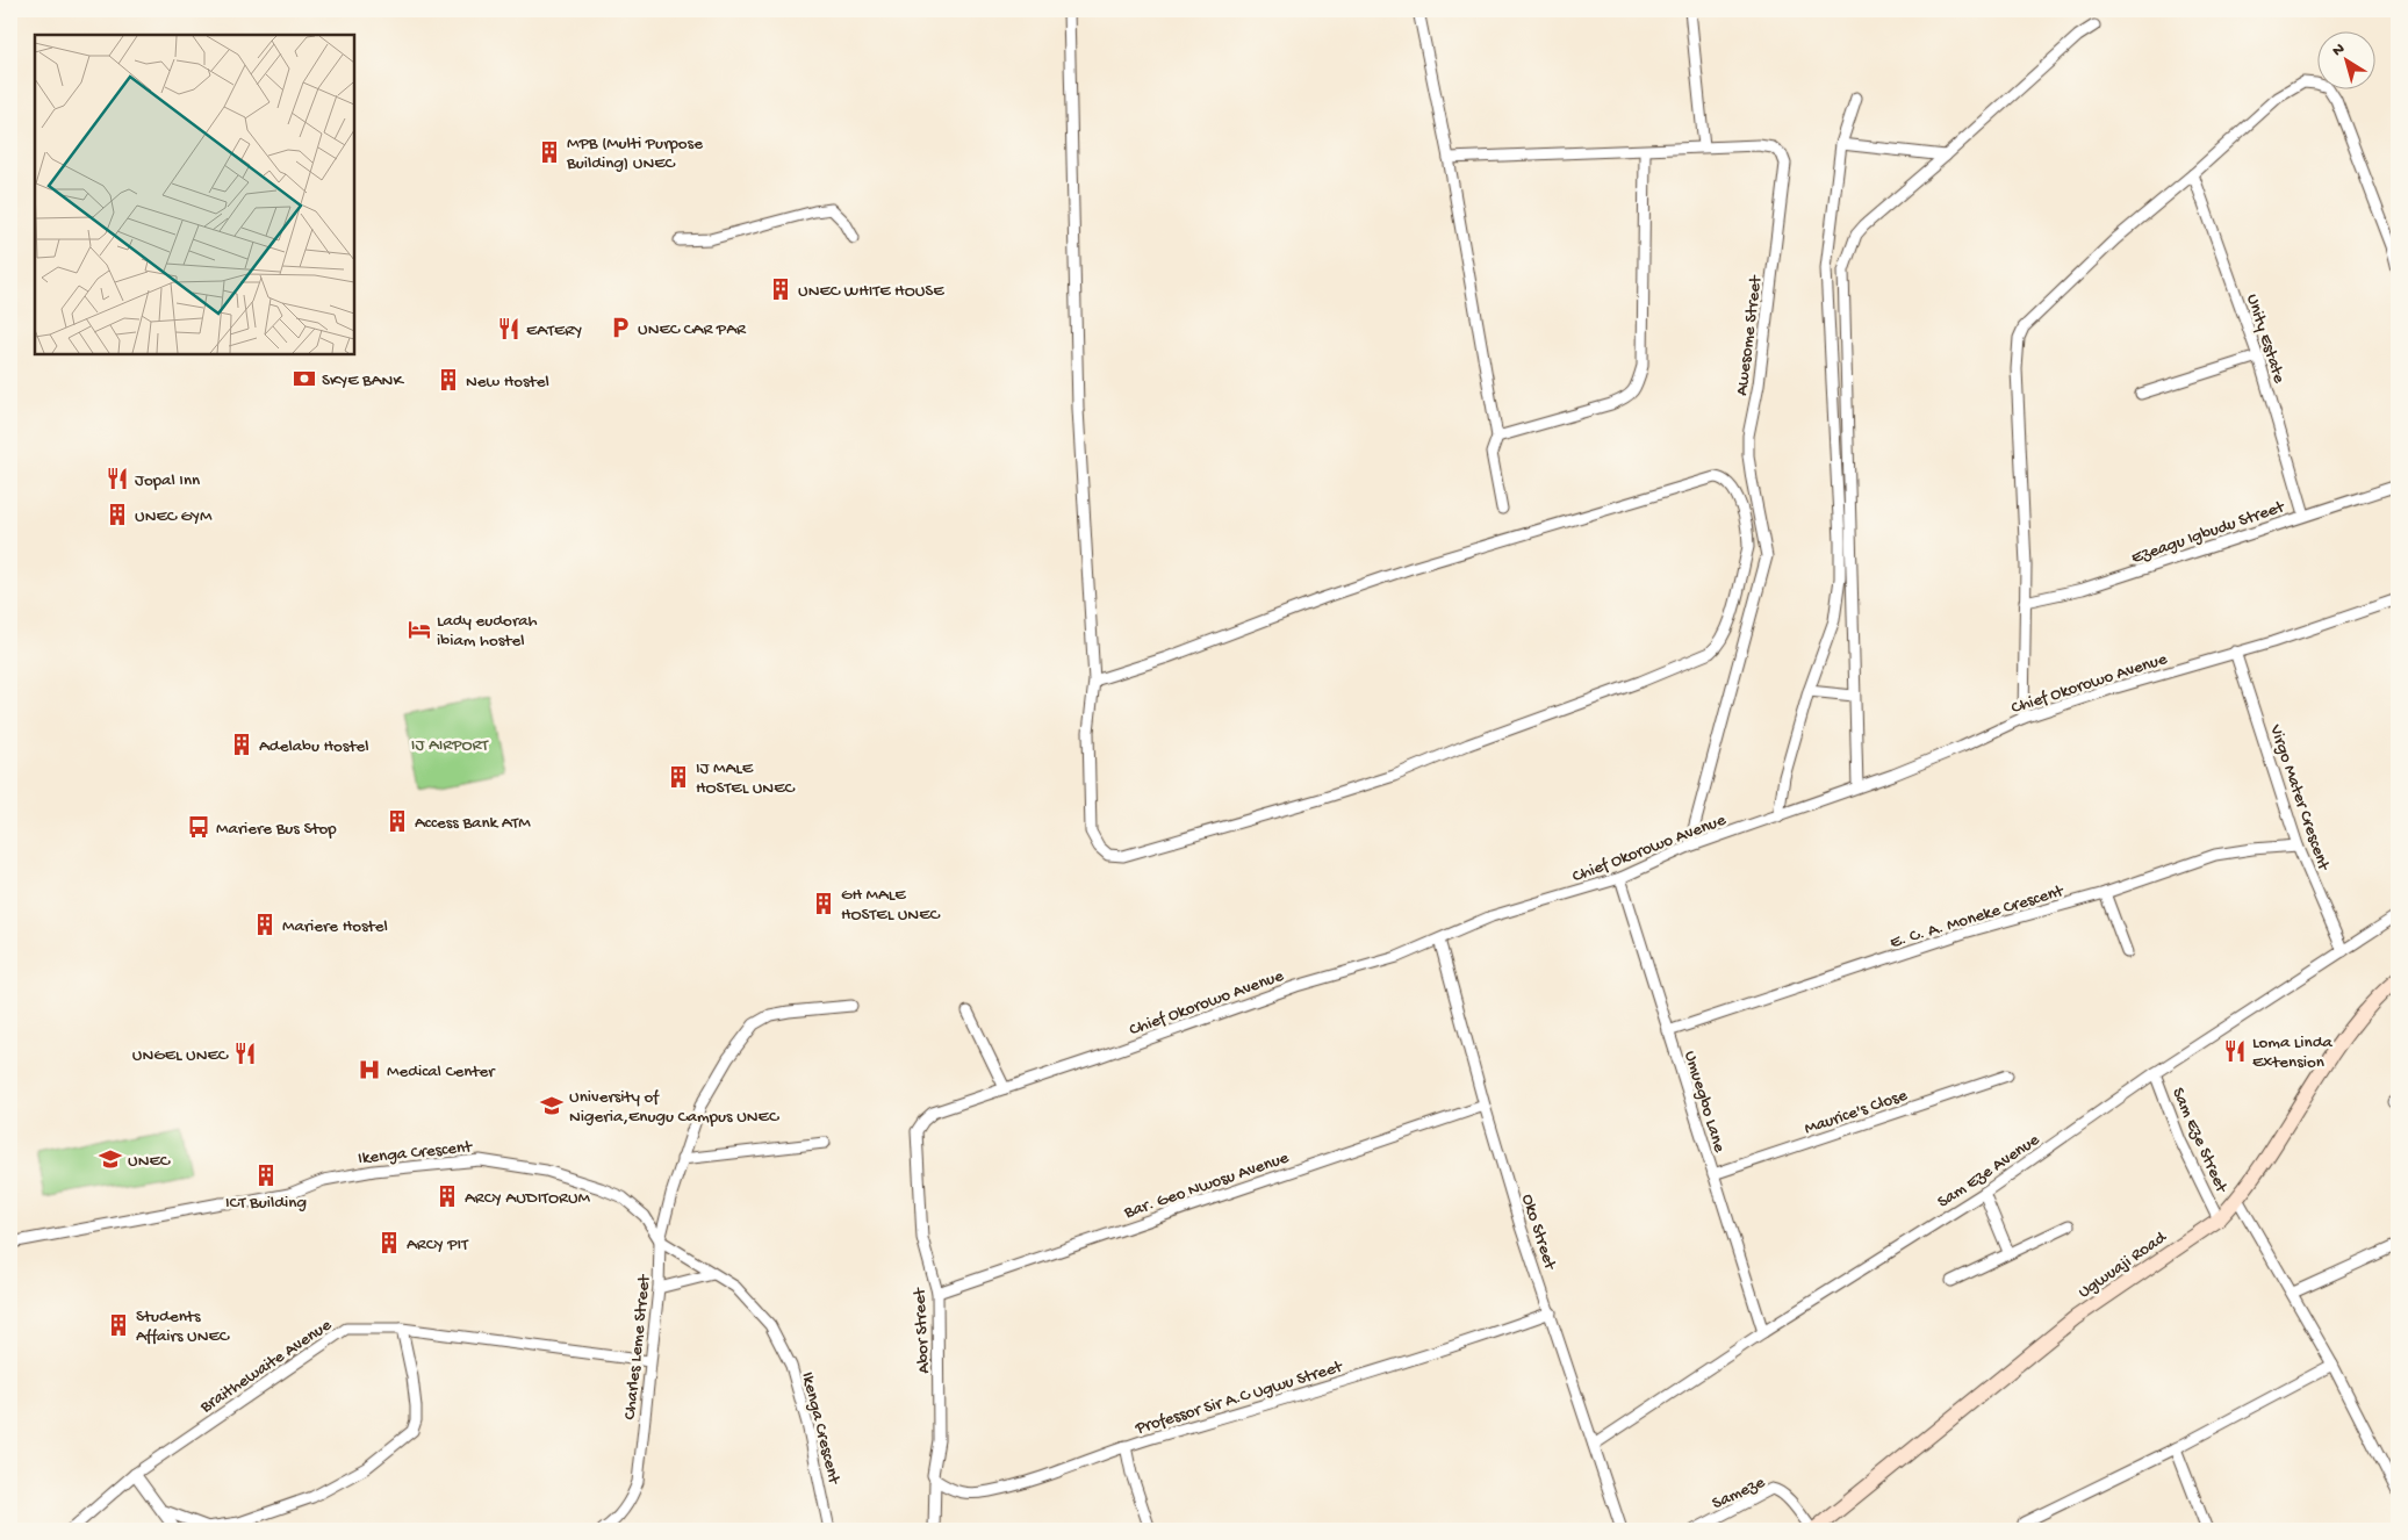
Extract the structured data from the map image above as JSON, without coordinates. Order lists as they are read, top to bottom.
{
  "streets": {
    "main road": ["Ugwuaji Road"],
    "street": [
      "Awesome Street",
      "Unity Estate",
      "Ezeagu Igbudu Street",
      "Chief Okorowo Avenue",
      "Virgo Mater Crescent",
      "E. C. A. Moneke Crescent",
      "Umuegbo Lane",
      "Maurice's Close",
      "Sam Eze Street",
      "Ikenga Crescent",
      "Sam Eze Avenue",
      "Bar. Geo Nwosu Avenue",
      "Oko Street",
      "Abor Street",
      "Charles Leme Street",
      "Braithewaite Avenue",
      "Professor Sir A.C Ugwu Street",
      "Sameze"
    ]
  },
  "crossings": [
    ["Awesome Street", "Chief Okorowo Avenue"],
    ["Unity Estate", "Ezeagu Igbudu Street"],
    ["Chief Okorowo Avenue", "Virgo Mater Crescent"],
    ["Chief Okorowo Avenue", "Umuegbo Lane"],
    ["Chief Okorowo Avenue", "Oko Street"],
    ["Chief Okorowo Avenue", "Abor Street"],
    ["Virgo Mater Crescent", "E. C. A. Moneke Crescent"],
    ["Virgo Mater Crescent", "Sam Eze Avenue"],
    ["E. C. A. Moneke Crescent", "Umuegbo Lane"],
    ["Umuegbo Lane", "Maurice's Close"],
    ["Umuegbo Lane", "Sam Eze Avenue"],
    ["Sam Eze Street", "Sam Eze Avenue"],
    ["Sam Eze Street", "Ugwuaji Road"],
    ["Ikenga Crescent", "Charles Leme Street"],
    ["Sam Eze Avenue", "Oko Street"],
    ["Bar. Geo Nwosu Avenue", "Oko Street"],
    ["Bar. Geo Nwosu Avenue", "Abor Street"],
    ["Oko Street", "Professor Sir A.C Ugwu Street"],
    ["Ugwuaji Road", "Sameze"],
    ["Abor Street", "Professor Sir A.C Ugwu Street"],
    ["Charles Leme Street", "Braithewaite Avenue"]
  ],
  "parks": ["IJ AIRPORT"],
  "places": {
    "building": [
      "MPB (Multi Purpose Building) UNEC",
      "UNEC WHITE HOUSE",
      "New Hostel",
      "UNEC GYM",
      "Adelabu Hostel",
      "IJ MALE HOSTEL UNEC",
      "Access Bank ATM",
      "GH MALE HOSTEL UNEC",
      "Mariere Hostel",
      "ICT Building",
      "ARCY AUDITORUM",
      "ARCY PIT",
      "Students Affairs UNEC"
    ],
    "parking": ["UNEC CAR PAR"],
    "restaurant": [
      "EATERY",
      "Jopal Inn",
      "Loma Linda Extension",
      "UNGEL UNEC"
    ],
    "bank": ["SKYE BANK"],
    "hotel": ["Lady eudorah ibiam hostel"],
    "bus stop": ["Mariere Bus Stop"],
    "hospital": ["Medical Center"],
    "school or university": ["University of Nigeria,Enugu Campus UNEC", "UNEC"]
  },
  "north": "top left"
}
